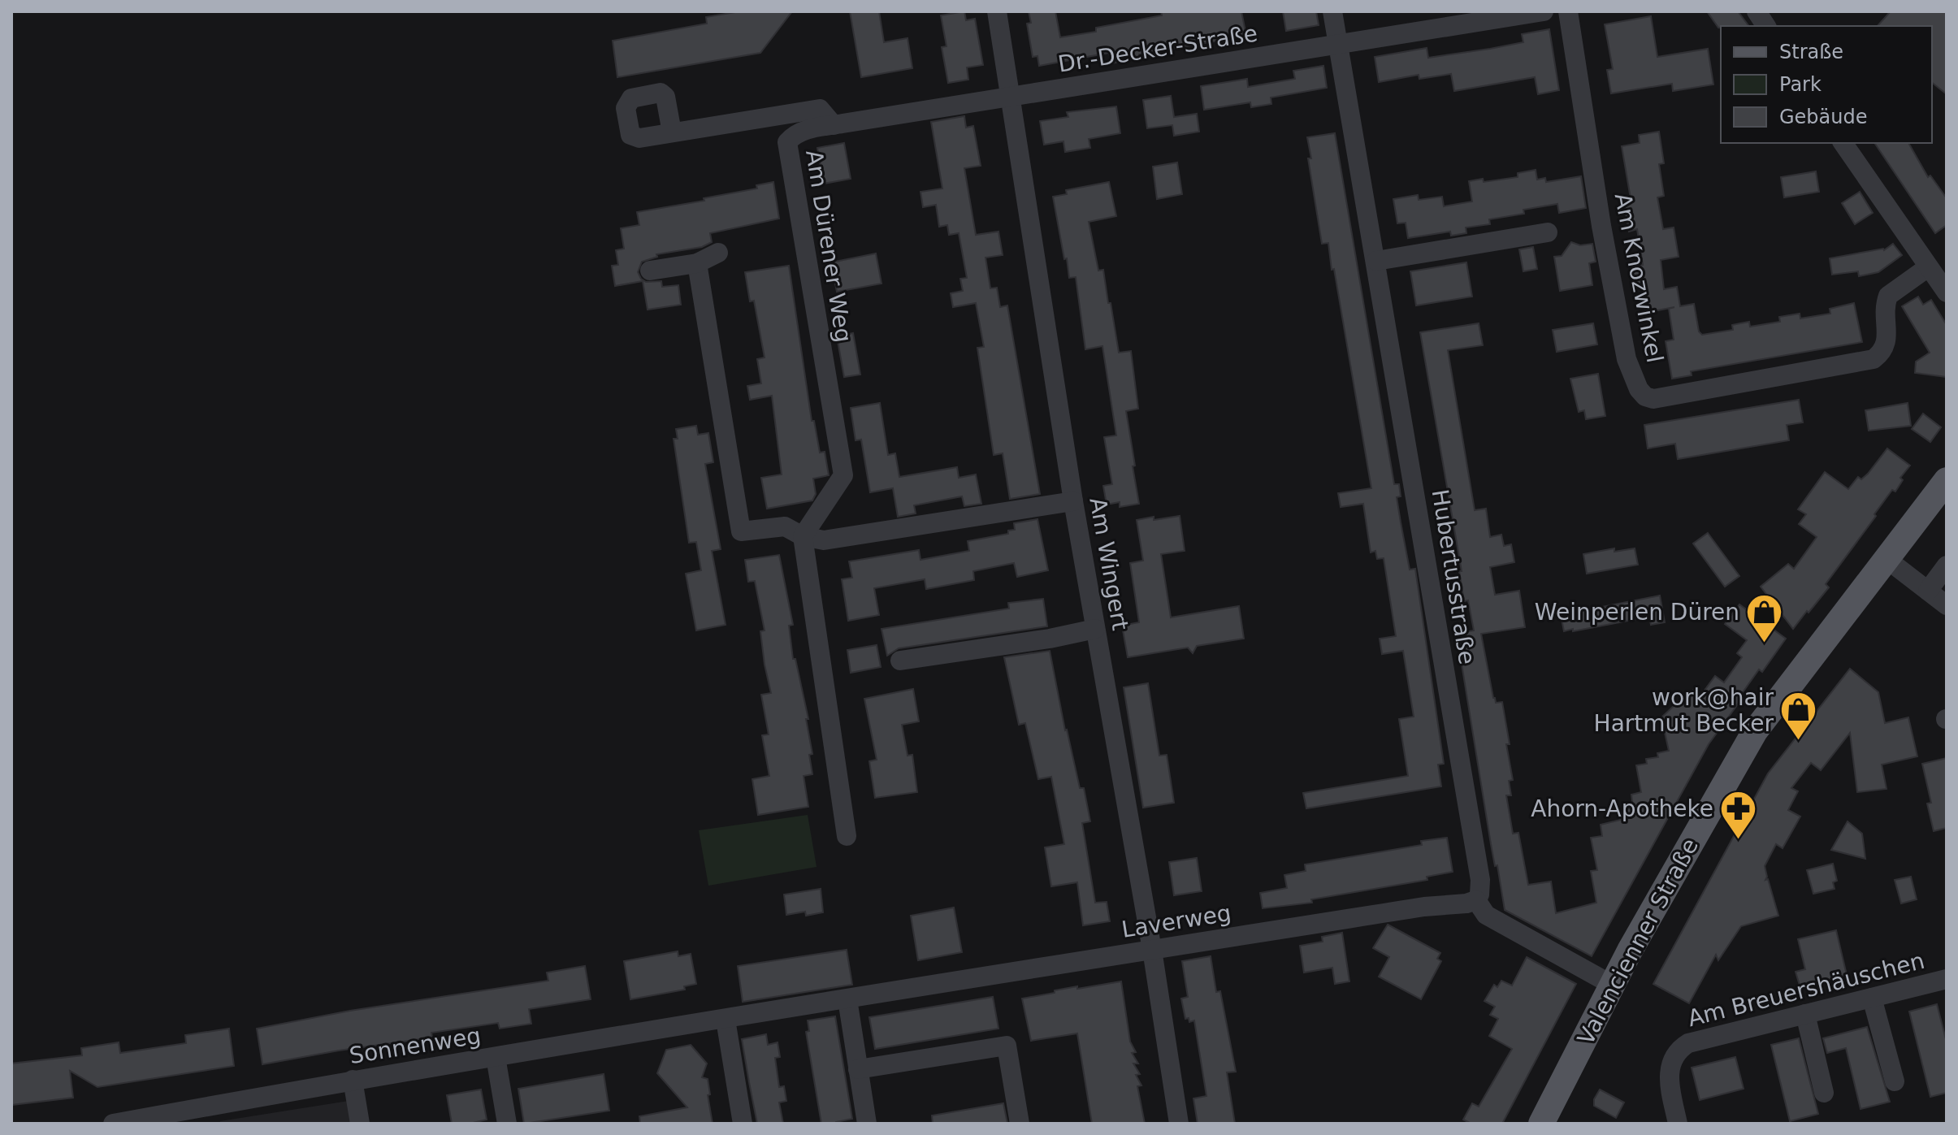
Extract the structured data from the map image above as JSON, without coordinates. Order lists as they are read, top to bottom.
{
  "streets": {
    "main road": ["Valencienner Straße"],
    "street": [
      "Dr.-Decker-Straße",
      "Am Dürener Weg",
      "Am Knozwinkel",
      "Am Wingert",
      "Hubertusstraße",
      "Laverweg",
      "Am Breuershäuschen",
      "Sonnenweg"
    ]
  },
  "crossings": [
    ["Dr.-Decker-Straße", "Am Dürener Weg"],
    ["Dr.-Decker-Straße", "Am Wingert"],
    ["Dr.-Decker-Straße", "Hubertusstraße"],
    ["Am Dürener Weg", "Am Wingert"],
    ["Am Wingert", "Laverweg"],
    ["Hubertusstraße", "Laverweg"],
    ["Laverweg", "Sonnenweg"]
  ],
  "places": {
    "shop": ["Weinperlen Düren", "work@hair Hartmut Becker"],
    "pharmacy": ["Ahorn-Apotheke"]
  },
  "legend": ["Straße", "Park", "Gebäude"]
}
